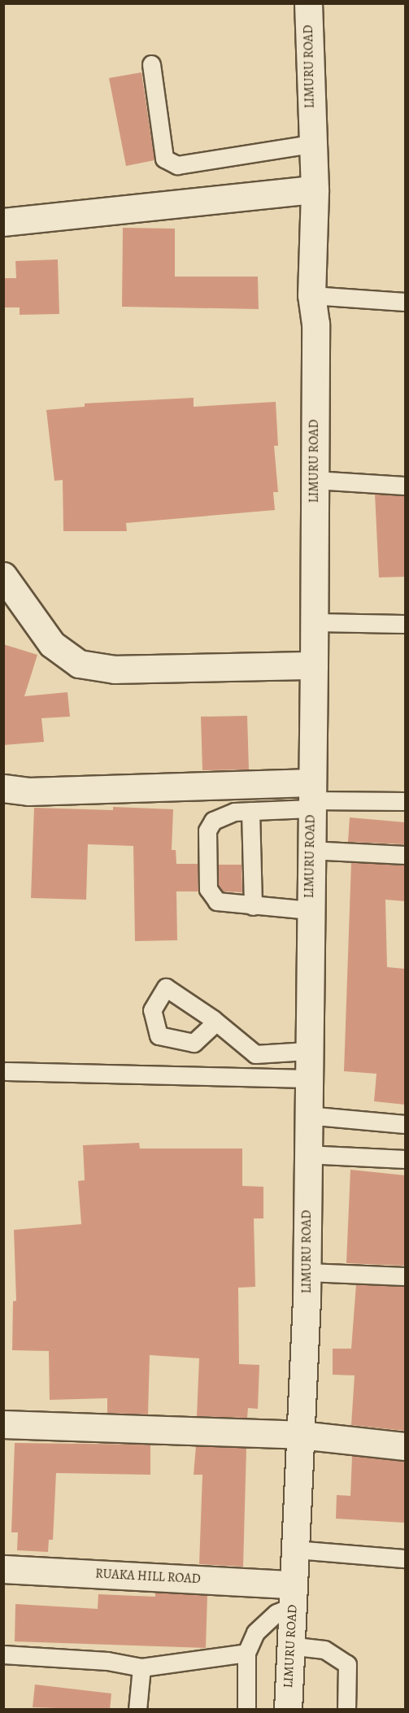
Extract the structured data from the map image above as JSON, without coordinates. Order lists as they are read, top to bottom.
{
  "streets": {
    "main road": ["LIMURU ROAD", "RUAKA HILL ROAD"]
  },
  "crossings": [
    ["LIMURU ROAD", "RUAKA HILL ROAD"]
  ]
}
